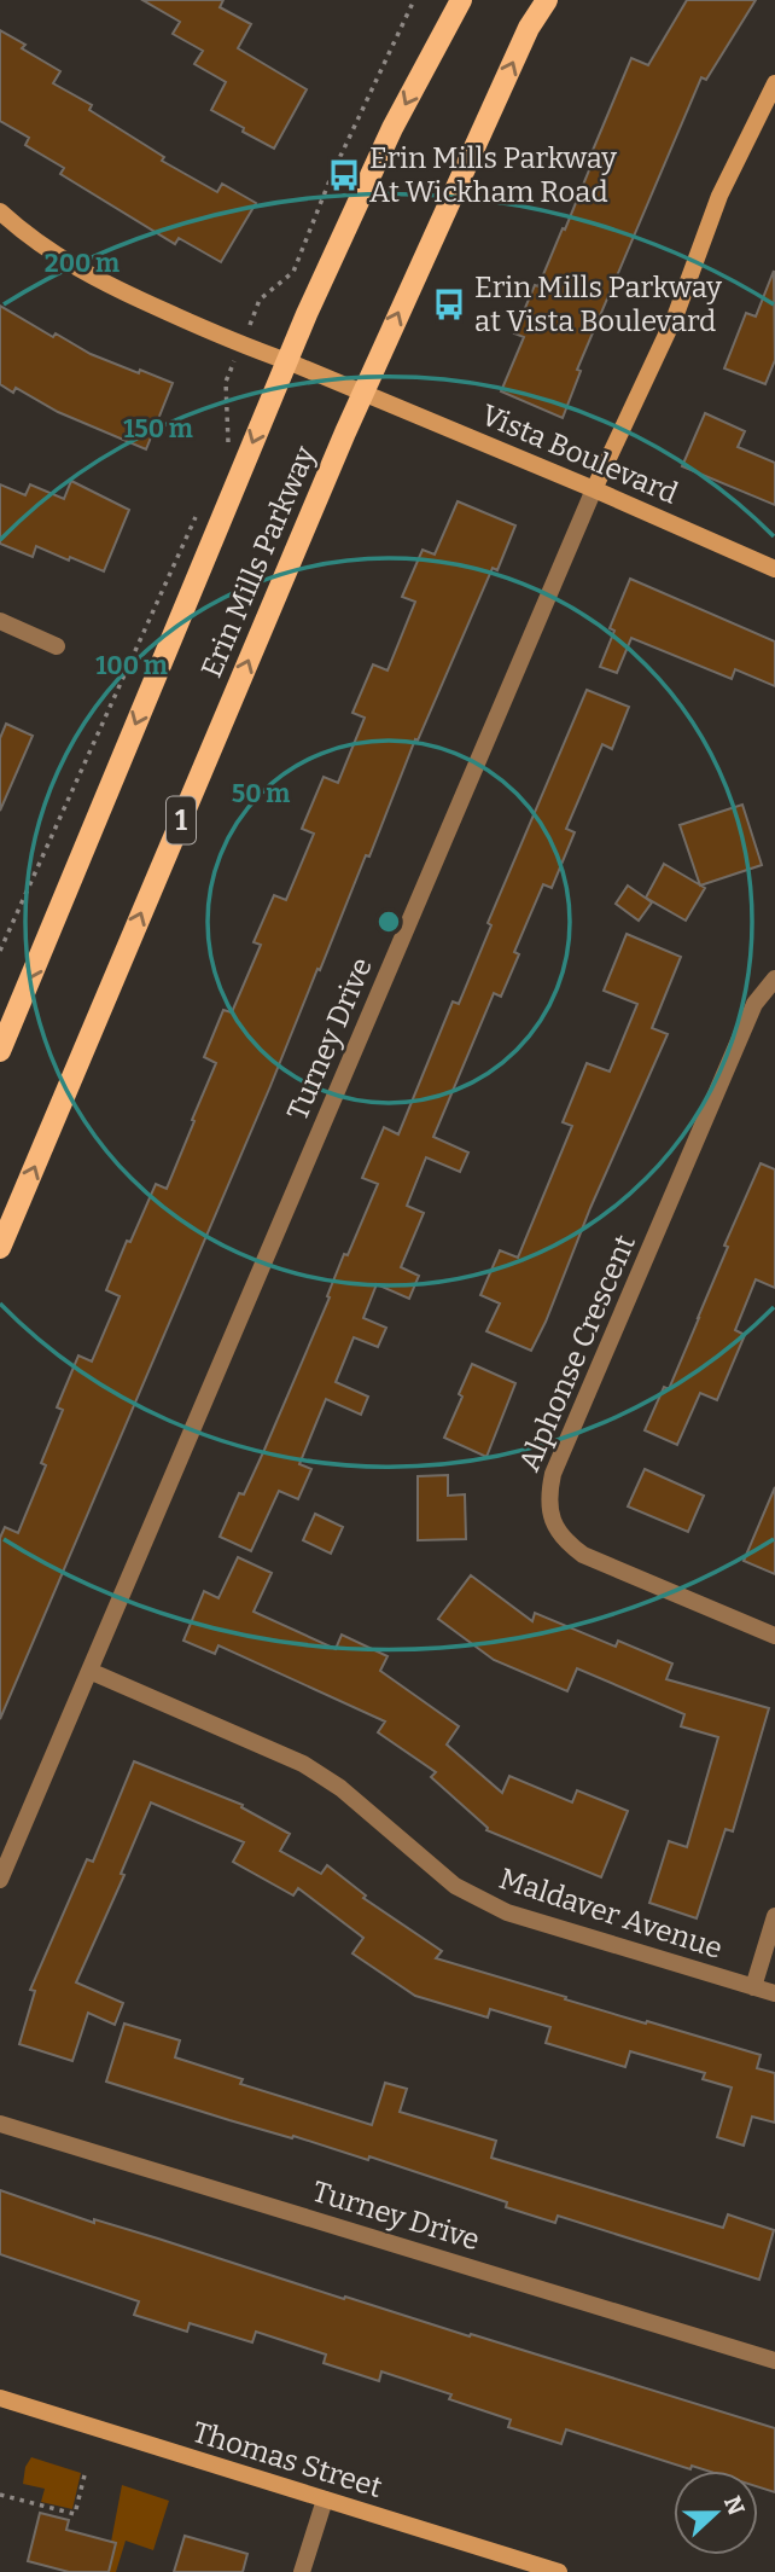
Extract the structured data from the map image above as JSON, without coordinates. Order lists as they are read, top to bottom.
{
  "streets": {
    "main road": ["Erin Mills Parkway", "1"],
    "street": [
      "Vista Boulevard",
      "Turney Drive",
      "Alphonse Crescent",
      "Maldaver Avenue",
      "Thomas Street"
    ]
  },
  "crossings": [
    ["Vista Boulevard", "Erin Mills Parkway"],
    ["Vista Boulevard", "Turney Drive"],
    ["Turney Drive", "Maldaver Avenue"]
  ],
  "places": {
    "bus stop": ["Erin Mills Parkway At Wickham Road", "Erin Mills Parkway at Vista Boulevard"]
  },
  "north": "right",
  "rings": [
    "200 m",
    "150 m",
    "100 m",
    "50 m"
  ]
}
